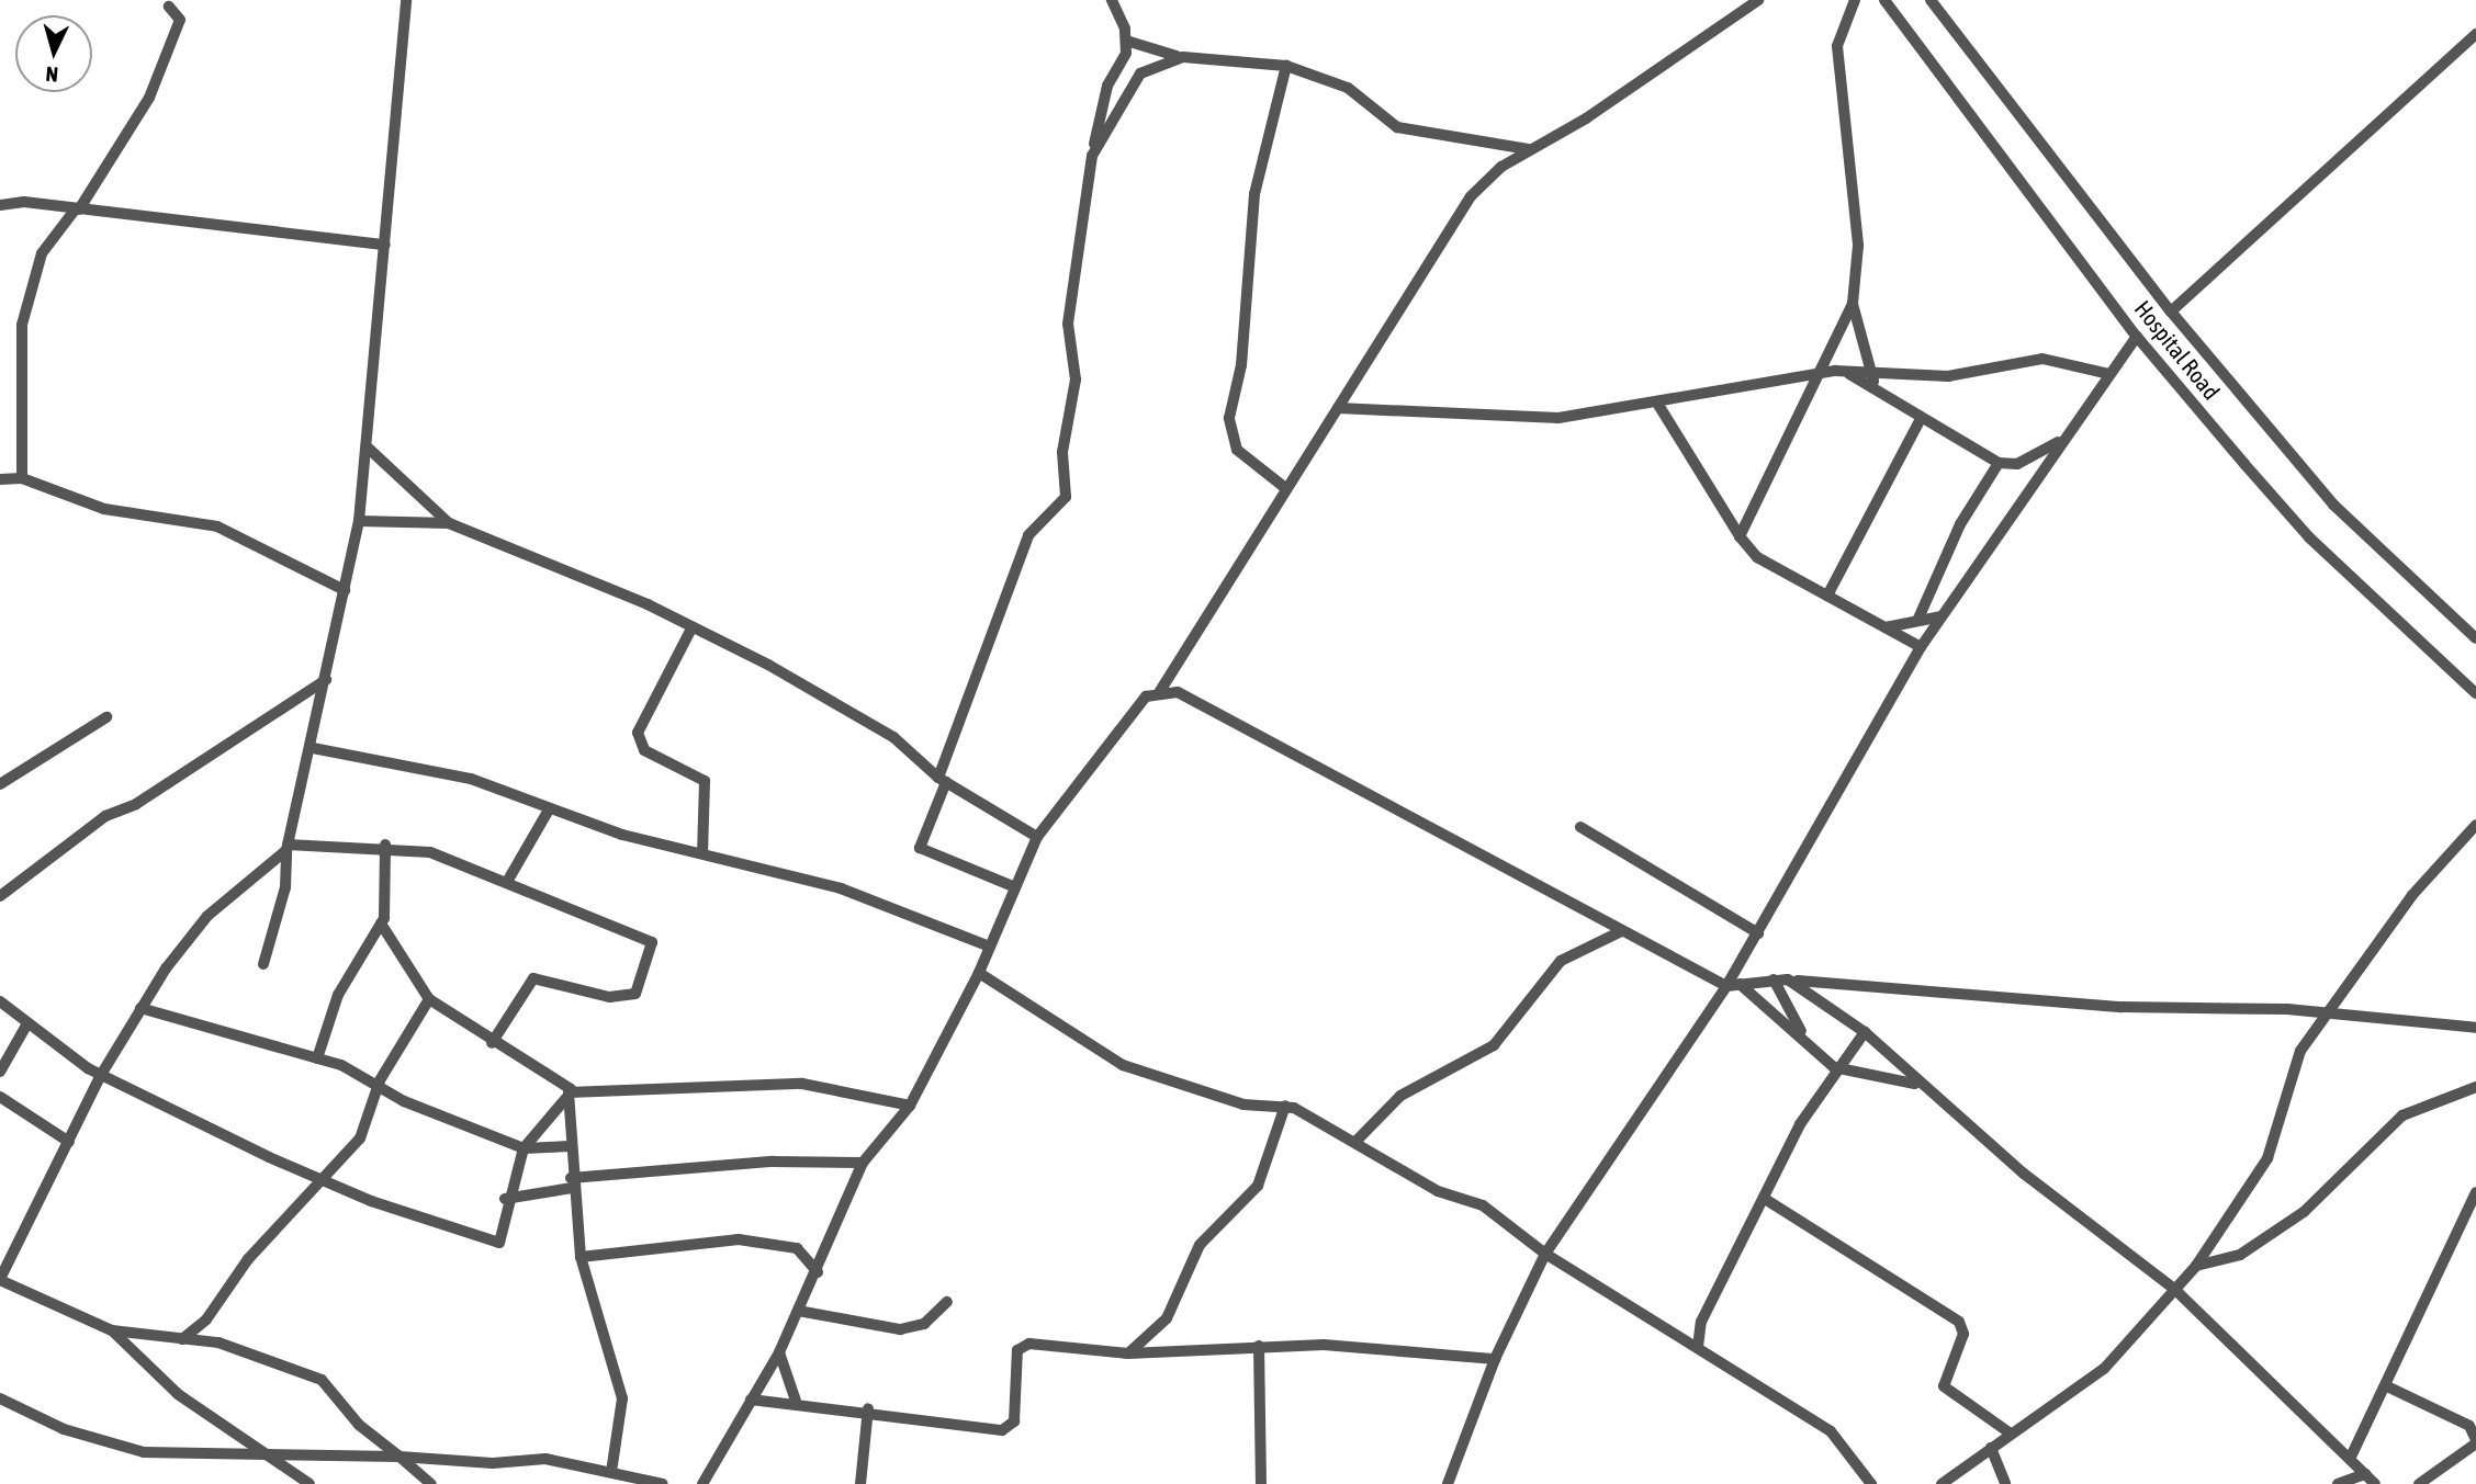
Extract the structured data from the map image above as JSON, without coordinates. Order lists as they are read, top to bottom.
{
  "streets": {
    "street": ["Hospital Road"]
  },
  "north": "bottom"
}
